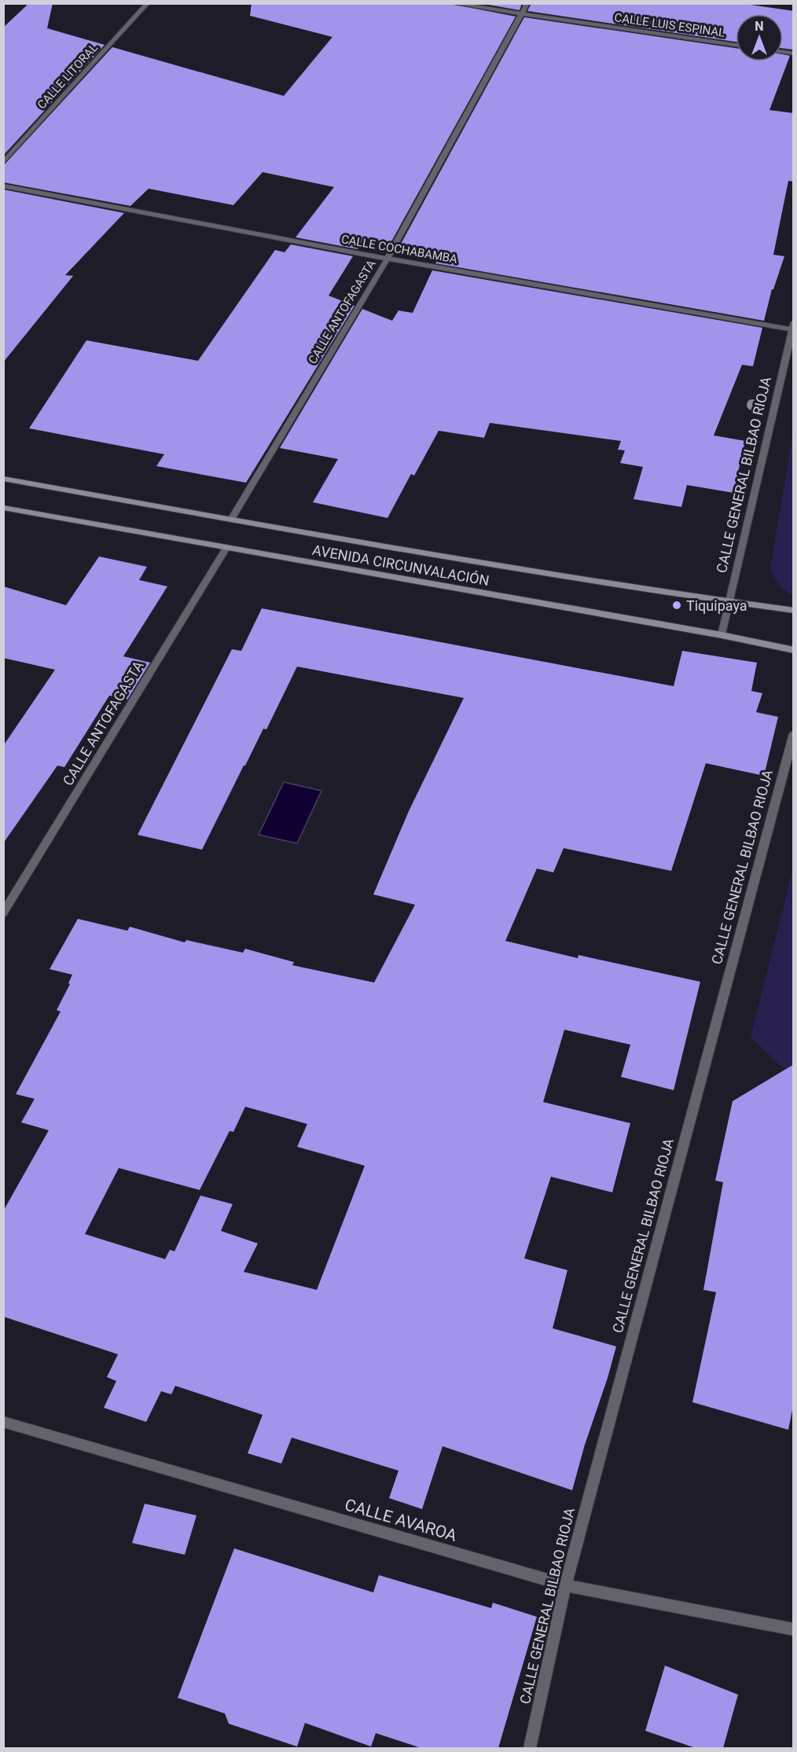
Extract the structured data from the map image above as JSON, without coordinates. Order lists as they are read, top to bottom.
{
  "streets": {
    "main road": ["AVENIDA CIRCUNVALACIÓN"],
    "street": [
      "CALLE LUIS ESPINAL",
      "CALLE LITORAL",
      "CALLE COCHABAMBA",
      "CALLE ANTOFAGASTA",
      "CALLE GENERAL BILBAO RIOJA",
      "CALLE AVAROA"
    ]
  },
  "crossings": [
    ["CALLE LUIS ESPINAL", "CALLE ANTOFAGASTA"],
    ["CALLE COCHABAMBA", "CALLE ANTOFAGASTA"],
    ["CALLE COCHABAMBA", "CALLE GENERAL BILBAO RIOJA"],
    ["CALLE ANTOFAGASTA", "AVENIDA CIRCUNVALACIÓN"],
    ["CALLE GENERAL BILBAO RIOJA", "AVENIDA CIRCUNVALACIÓN"],
    ["CALLE GENERAL BILBAO RIOJA", "CALLE AVAROA"]
  ],
  "places": ["Tiquipaya"],
  "north": "top"
}
